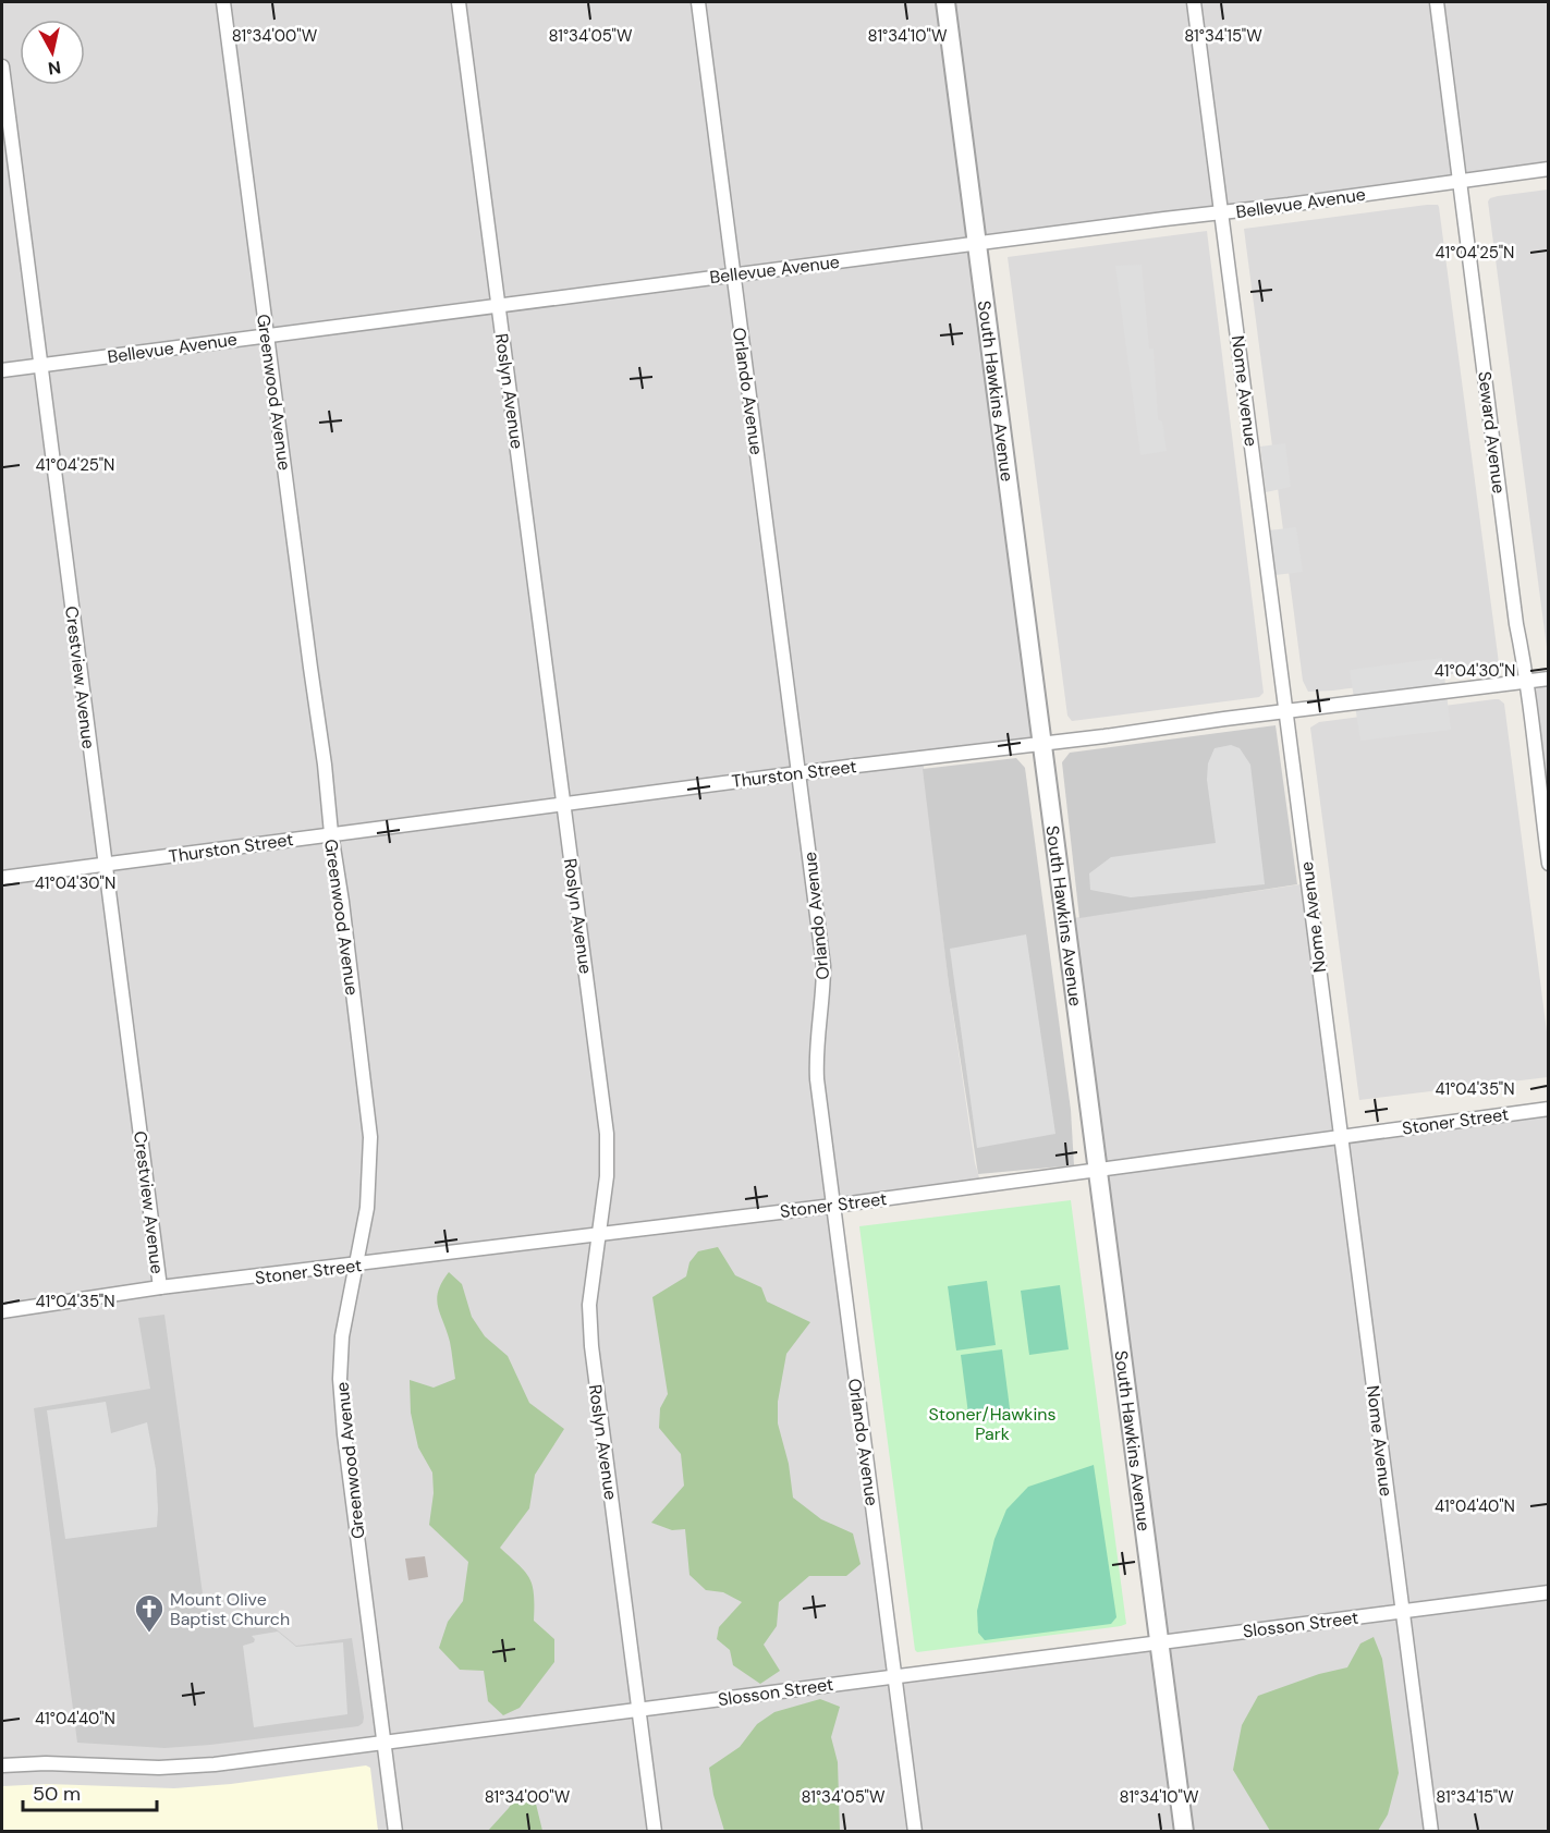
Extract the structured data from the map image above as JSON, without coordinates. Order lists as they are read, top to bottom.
{
  "streets": {
    "street": [
      "Bellevue Avenue",
      "Roslyn Avenue",
      "Orlando Avenue",
      "Nome Avenue",
      "Greenwood Avenue",
      "South Hawkins Avenue",
      "Seward Avenue",
      "Crestview Avenue",
      "Thurston Street",
      "Stoner Street",
      "Slosson Street"
    ]
  },
  "crossings": [
    ["Bellevue Avenue", "Roslyn Avenue"],
    ["Bellevue Avenue", "Orlando Avenue"],
    ["Bellevue Avenue", "Nome Avenue"],
    ["Bellevue Avenue", "Greenwood Avenue"],
    ["Bellevue Avenue", "South Hawkins Avenue"],
    ["Bellevue Avenue", "Seward Avenue"],
    ["Bellevue Avenue", "Crestview Avenue"],
    ["Roslyn Avenue", "Thurston Street"],
    ["Roslyn Avenue", "Stoner Street"],
    ["Roslyn Avenue", "Slosson Street"],
    ["Orlando Avenue", "Thurston Street"],
    ["Orlando Avenue", "Stoner Street"],
    ["Orlando Avenue", "Slosson Street"],
    ["Nome Avenue", "Thurston Street"],
    ["Nome Avenue", "Stoner Street"],
    ["Nome Avenue", "Slosson Street"],
    ["Greenwood Avenue", "Thurston Street"],
    ["Greenwood Avenue", "Stoner Street"],
    ["Greenwood Avenue", "Slosson Street"],
    ["South Hawkins Avenue", "Thurston Street"],
    ["South Hawkins Avenue", "Stoner Street"],
    ["South Hawkins Avenue", "Slosson Street"],
    ["Seward Avenue", "Thurston Street"],
    ["Crestview Avenue", "Thurston Street"],
    ["Crestview Avenue", "Stoner Street"]
  ],
  "parks": ["Stoner/Hawkins Park"],
  "places": {
    "church": ["Mount Olive Baptist Church"]
  },
  "scale_bar": "50 m",
  "north": "bottom",
  "coordinates": [
    "81°34'00\"W",
    "81°34'05\"W",
    "81°34'10\"W",
    "81°34'15\"W",
    "41°04'25\"N",
    "41°04'30\"N",
    "41°04'35\"N",
    "41°04'40\"N"
  ]
}
